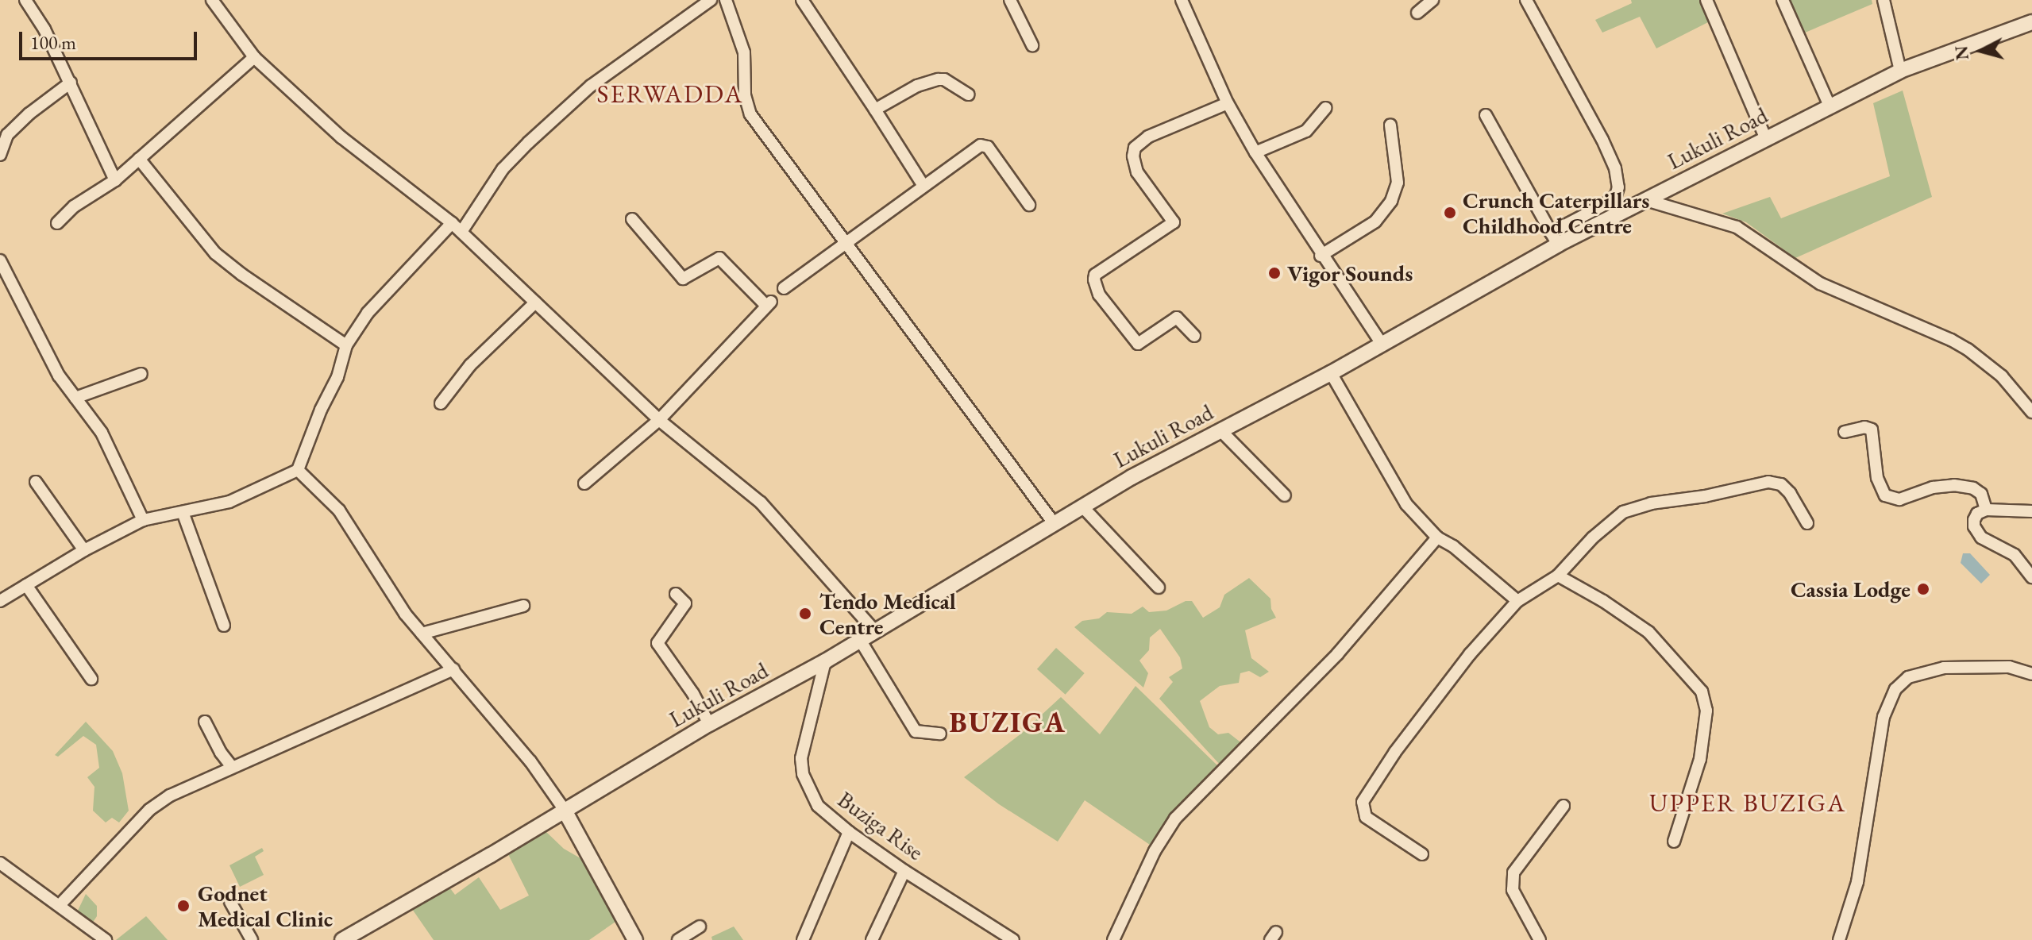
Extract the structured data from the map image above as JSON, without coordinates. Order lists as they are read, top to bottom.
{
  "streets": {
    "street": ["Lukuli Road", "Buziga Rise"]
  },
  "crossings": [
    ["Lukuli Road", "Buziga Rise"]
  ],
  "districts": ["SERWADDA", "BUZIGA", "UPPER BUZIGA"],
  "places": [
    "Crunch Caterpillars Childhood Centre",
    "Vigor Sounds",
    "Cassia Lodge",
    "Tendo Medical Centre",
    "Godnet Medical Clinic"
  ],
  "scale_bar": "100 m",
  "north": "left"
}
